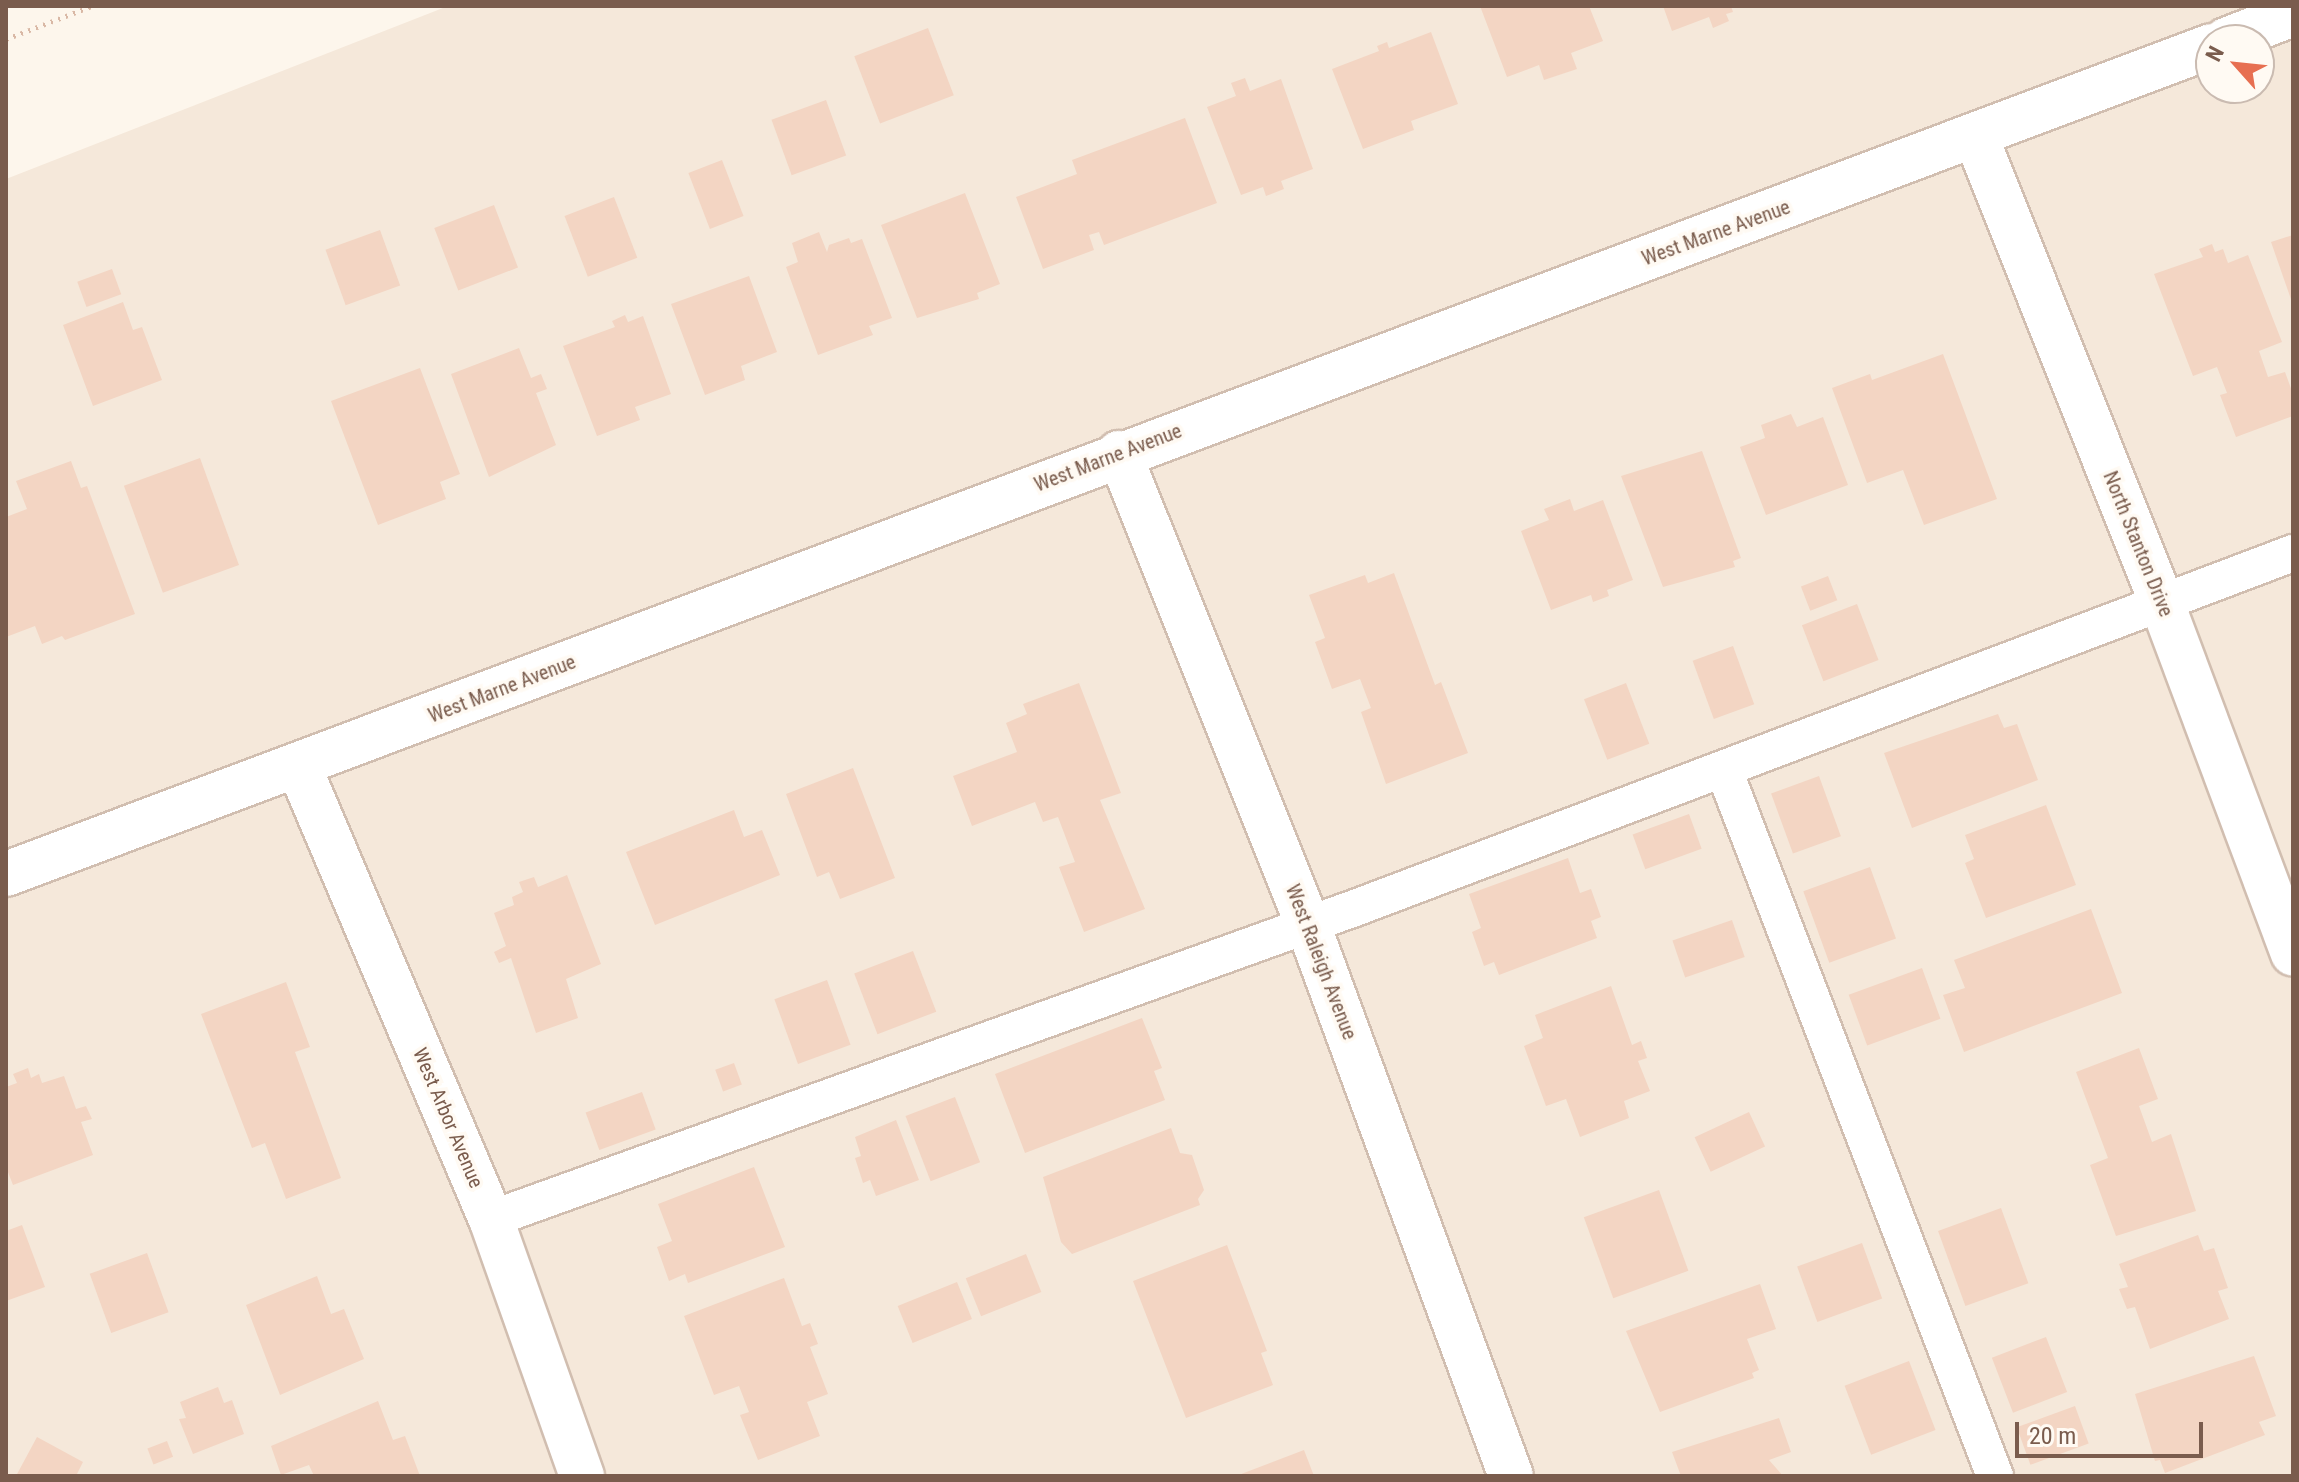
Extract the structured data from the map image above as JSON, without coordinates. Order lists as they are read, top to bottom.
{
  "streets": {
    "street": [
      "West Marne Avenue",
      "North Stanton Drive",
      "West Raleigh Avenue",
      "West Arbor Avenue"
    ]
  },
  "crossings": [
    ["West Marne Avenue", "North Stanton Drive"],
    ["West Marne Avenue", "West Raleigh Avenue"],
    ["West Marne Avenue", "West Arbor Avenue"]
  ],
  "scale_bar": "20 m",
  "north": "top left"
}
